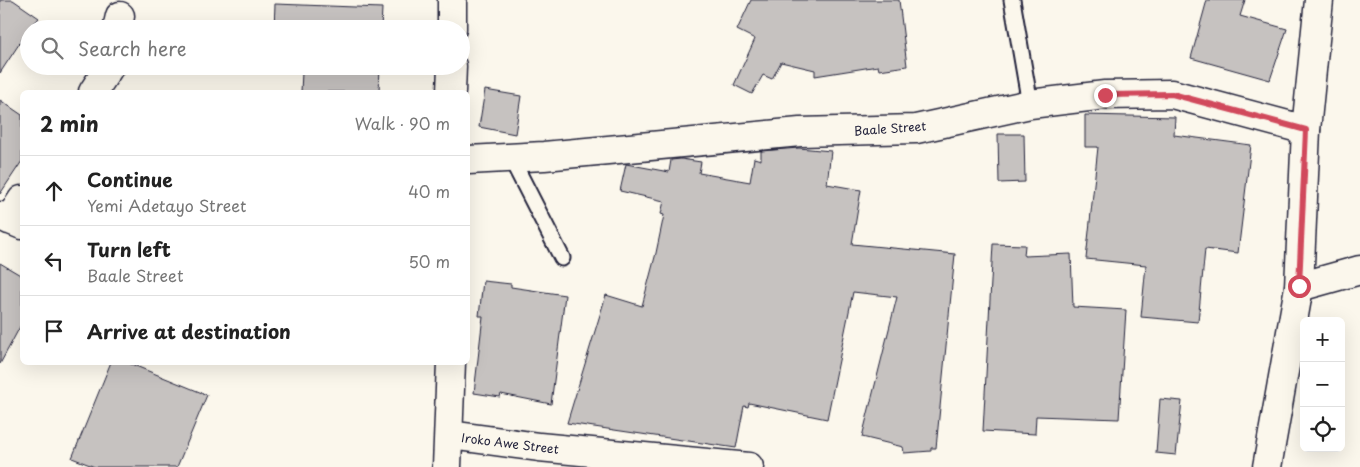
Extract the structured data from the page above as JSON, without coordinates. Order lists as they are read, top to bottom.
{
  "streets": {
    "street": ["Baale Street", "Iroko Awe Street"]
  },
  "page": {
    "search": "Search here",
    "heading": ["2 min", "Walk · 90 m"],
    "list": [
      ["Continue", "Yemi Adetayo Street", "40 m"],
      ["Turn left", "Baale Street", "50 m"],
      "Arrive at destination"
    ],
    "map_buttons": ["+", "−"]
  }
}
